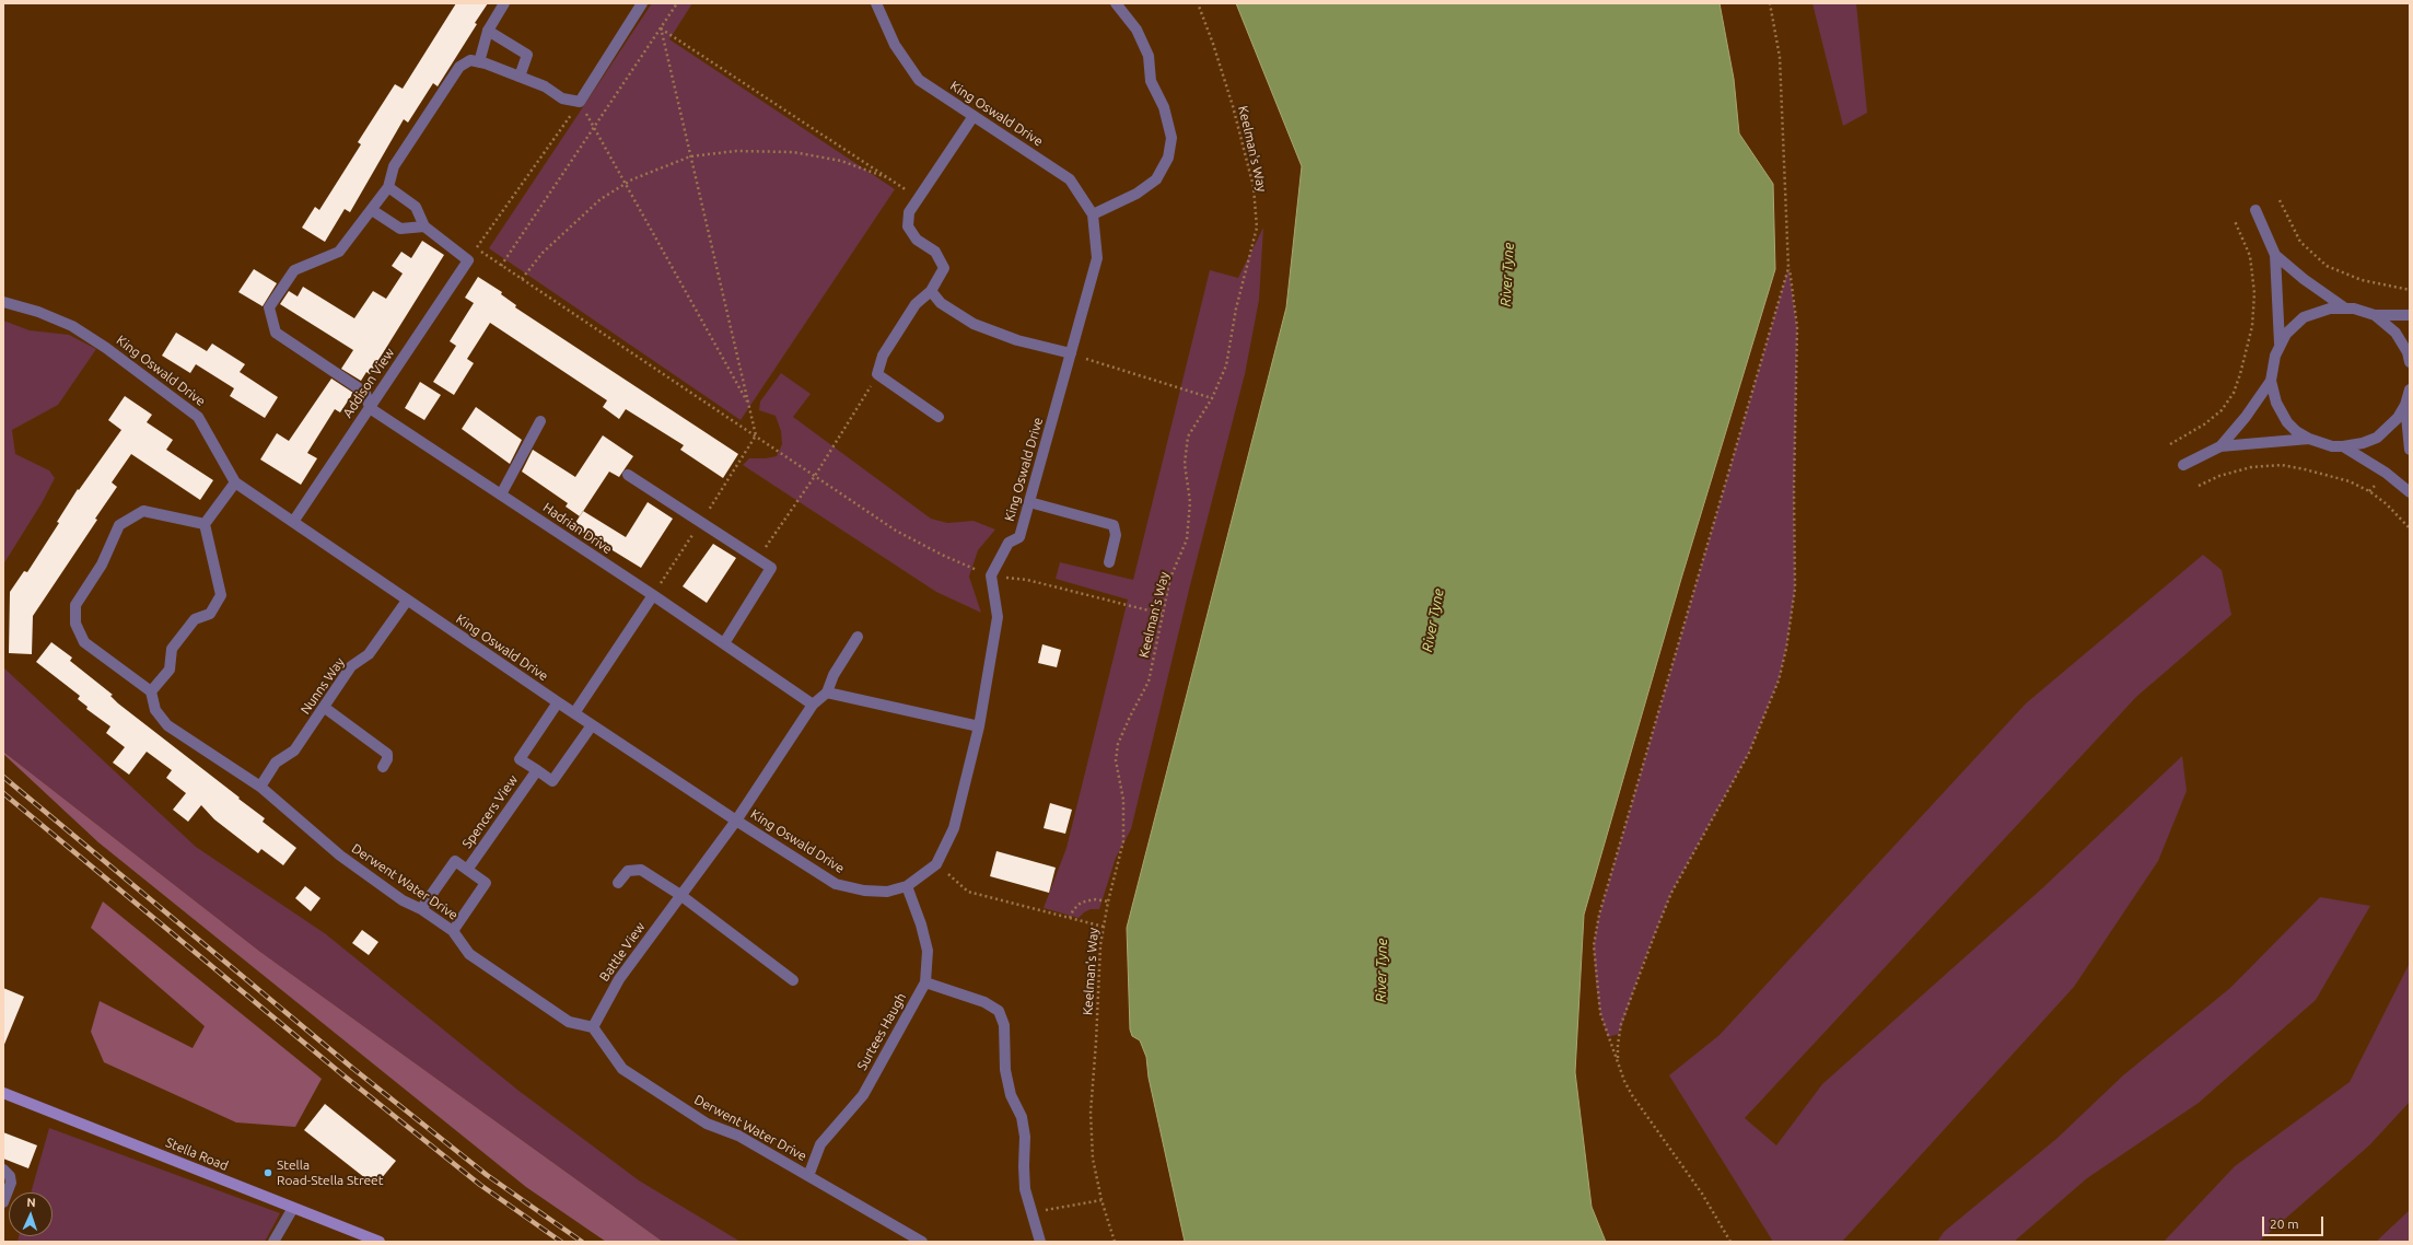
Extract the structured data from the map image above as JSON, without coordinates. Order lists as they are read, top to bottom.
{
  "streets": {
    "main road": ["Stella Road"],
    "street": [
      "King Oswald Drive",
      "Addison View",
      "Hadrian Drive",
      "Nunns Way",
      "Spencers View",
      "Derwent Water Drive",
      "Battle View",
      "Surtees Haugh"
    ],
    "path": ["Keelman's Way"]
  },
  "crossings": [
    ["King Oswald Drive", "Addison View"],
    ["King Oswald Drive", "Nunns Way"],
    ["King Oswald Drive", "Spencers View"],
    ["King Oswald Drive", "Battle View"],
    ["King Oswald Drive", "Surtees Haugh"],
    ["Addison View", "Hadrian Drive"],
    ["Hadrian Drive", "Battle View"],
    ["Nunns Way", "Derwent Water Drive"],
    ["Spencers View", "Derwent Water Drive"],
    ["Derwent Water Drive", "Battle View"],
    ["Derwent Water Drive", "Surtees Haugh"]
  ],
  "water": ["River Tyne"],
  "places": ["Stella Road-Stella Street"],
  "scale_bar": "20 m",
  "north": "top"
}
